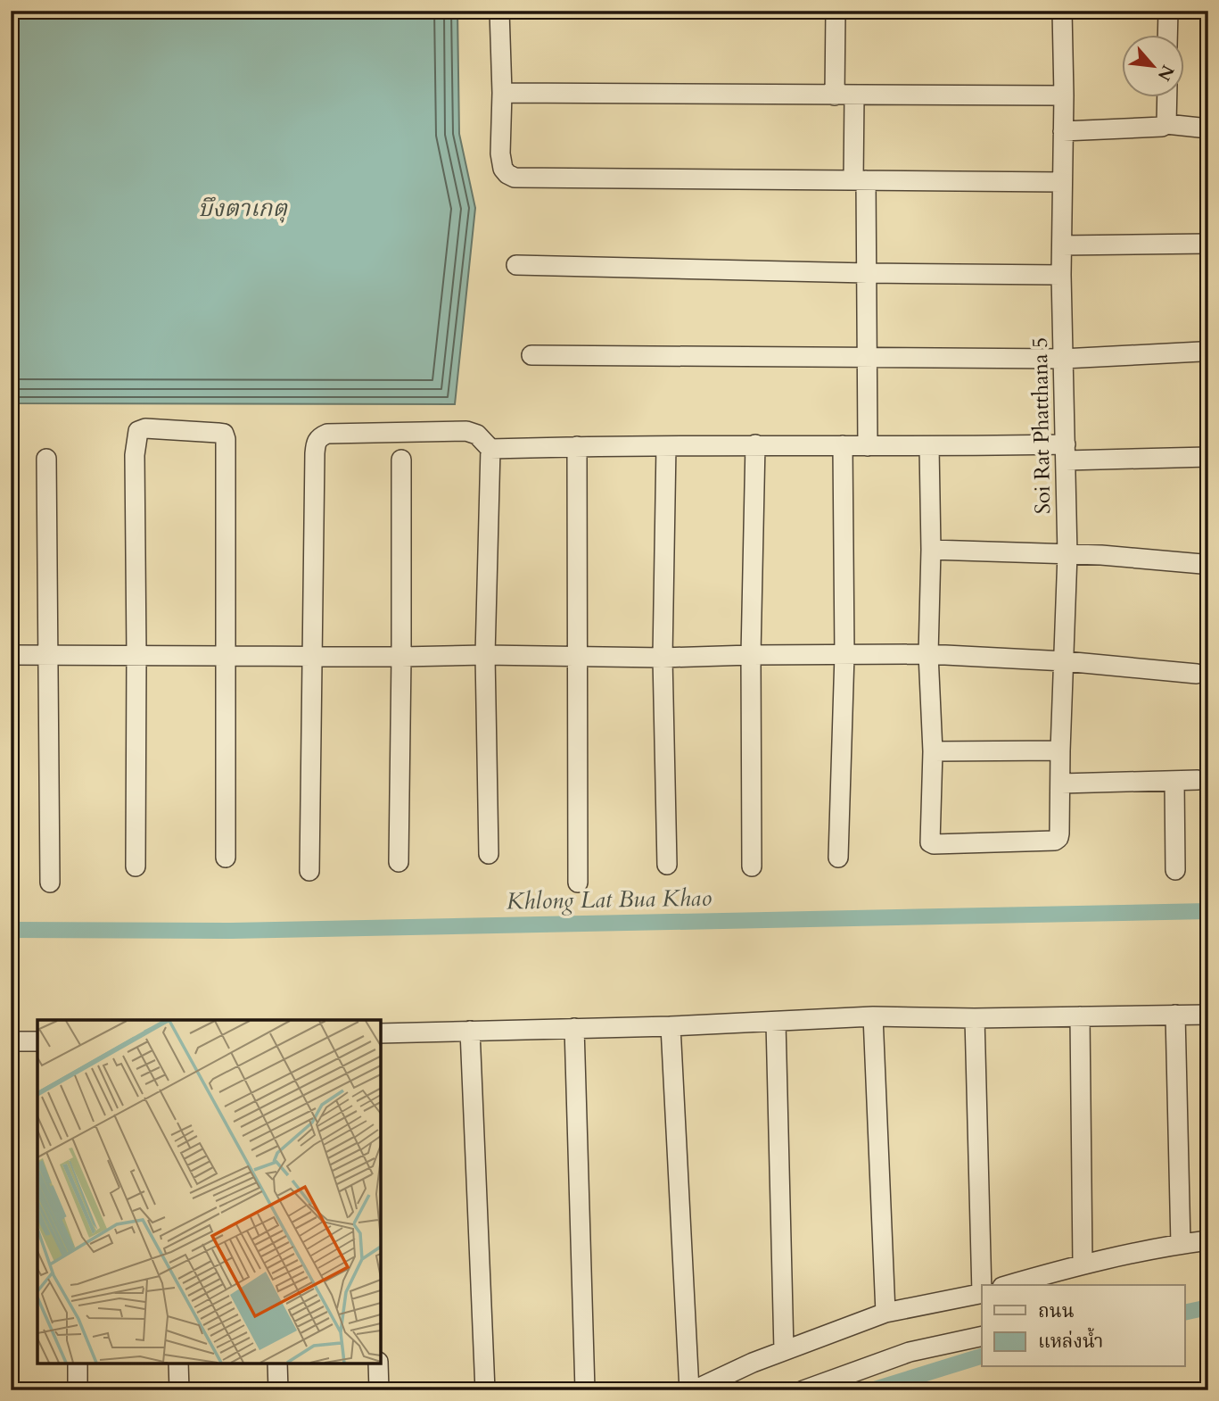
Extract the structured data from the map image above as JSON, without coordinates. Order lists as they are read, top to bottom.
{
  "streets": {
    "street": ["Soi Rat Phatthana 5"]
  },
  "water": ["บึงตาเกตุ", "Khlong Lat Bua Khao"],
  "legend": ["ถนน", "แหล่งน้ำ"],
  "north": "bottom right"
}
